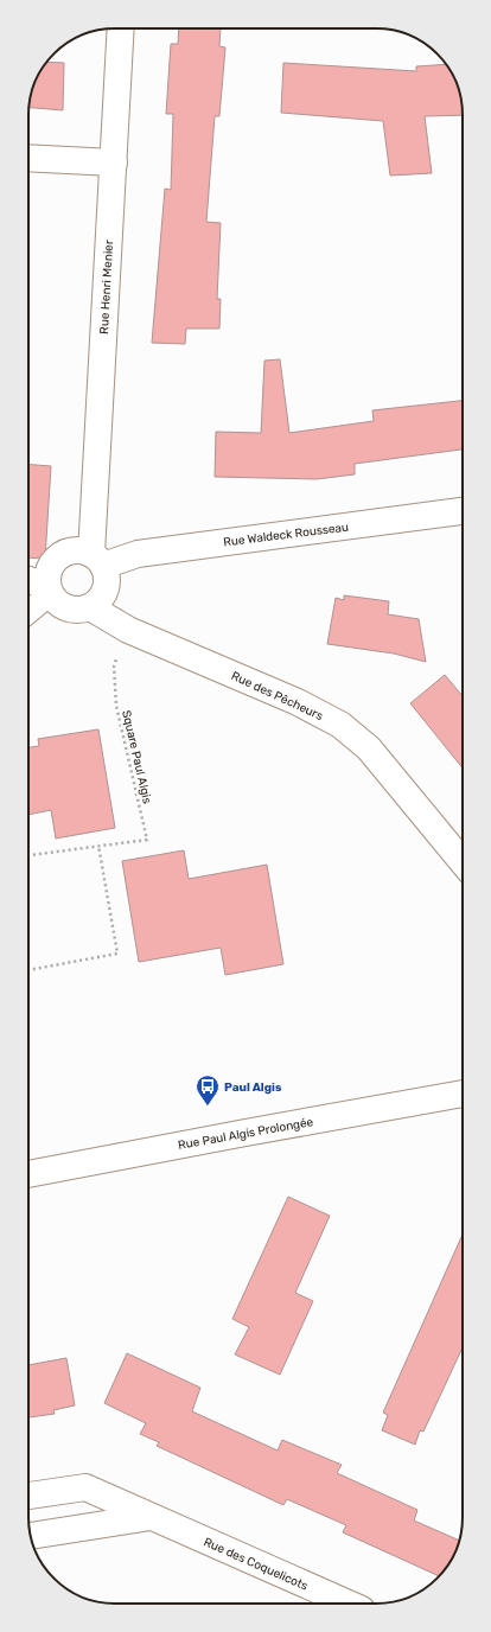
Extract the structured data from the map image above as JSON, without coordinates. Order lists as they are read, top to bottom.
{
  "streets": {
    "street": [
      "Rue Henri Menier",
      "Rue Waldeck Rousseau",
      "Rue des Pêcheurs",
      "Rue Paul Algis Prolongée",
      "Rue des Coquelicots"
    ],
    "path": ["Square Paul Algis"]
  },
  "crossings": [
    ["Rue Henri Menier", "Rue Waldeck Rousseau"],
    ["Rue Henri Menier", "Rue des Pêcheurs"],
    ["Rue Waldeck Rousseau", "Rue des Pêcheurs"],
    ["Rue des Pêcheurs", "Square Paul Algis"]
  ],
  "places": {
    "bus stop": ["Paul Algis"]
  }
}
